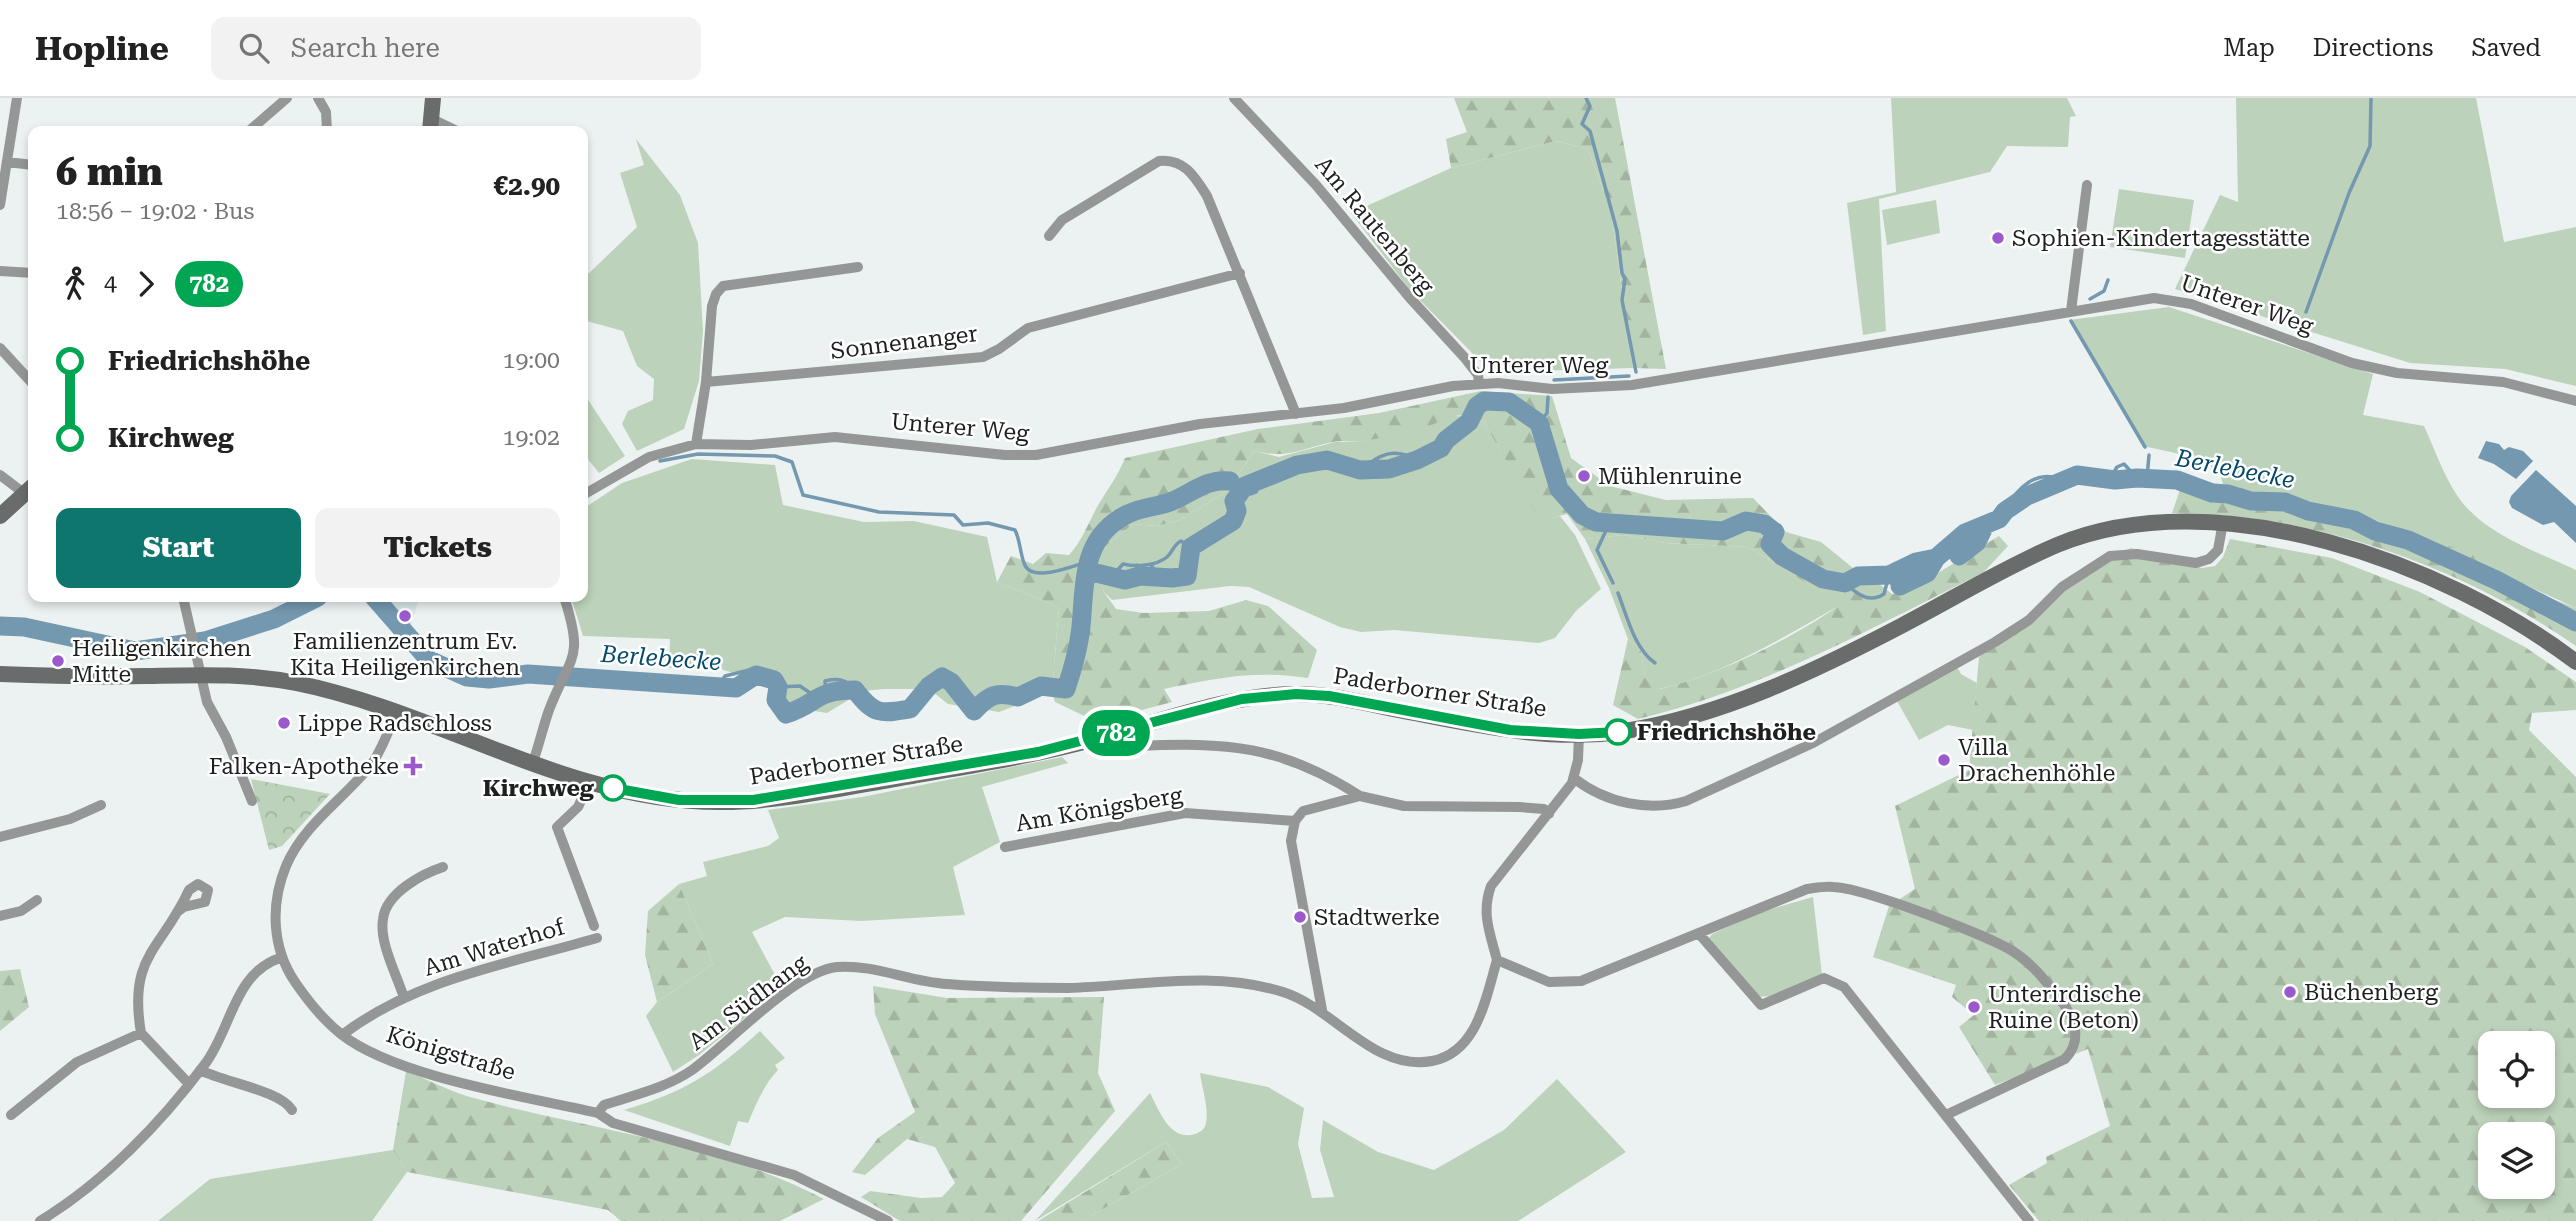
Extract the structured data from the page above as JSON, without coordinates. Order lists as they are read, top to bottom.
{
  "streets": {
    "main road": ["Paderborner Straße"],
    "street": [
      "Am Rautenberg",
      "Unterer Weg",
      "Sonnenanger",
      "Am Königsberg",
      "Am Waterhof",
      "Am Südhang",
      "Königstraße"
    ]
  },
  "crossings": [
    ["Am Rautenberg", "Unterer Weg"],
    ["Paderborner Straße", "Königstraße"],
    ["Am Waterhof", "Königstraße"],
    ["Am Südhang", "Königstraße"]
  ],
  "water": ["Berlebecke"],
  "places": {
    "other": [
      "Sophien-Kindertagesstätte",
      "Mühlenruine",
      "Familienzentrum Ev. Kita Heiligenkirchen",
      "Heiligenkirchen Mitte",
      "Lippe Radschloss",
      "Friedrichshöhe",
      "Villa Drachenhöhle",
      "Kirchweg",
      "Stadtwerke",
      "Büchenberg",
      "Unterirdische Ruine (Beton)"
    ],
    "health": ["Falken-Apotheke"]
  },
  "lines": ["bus line 782"],
  "page": {
    "header": "Hopline",
    "search": "Search here",
    "nav": ["Map", "Directions", "Saved"],
    "on_map": "782",
    "heading": ["6 min", "18:56 – 19:02 · Bus", "€2.90"],
    "legs": ["4", "782"],
    "list": [
      {
        "name": "Friedrichshöhe",
        "value": "19:00"
      },
      {
        "name": "Kirchweg",
        "value": "19:02"
      }
    ],
    "buttons": ["Start", "Tickets"]
  }
}
